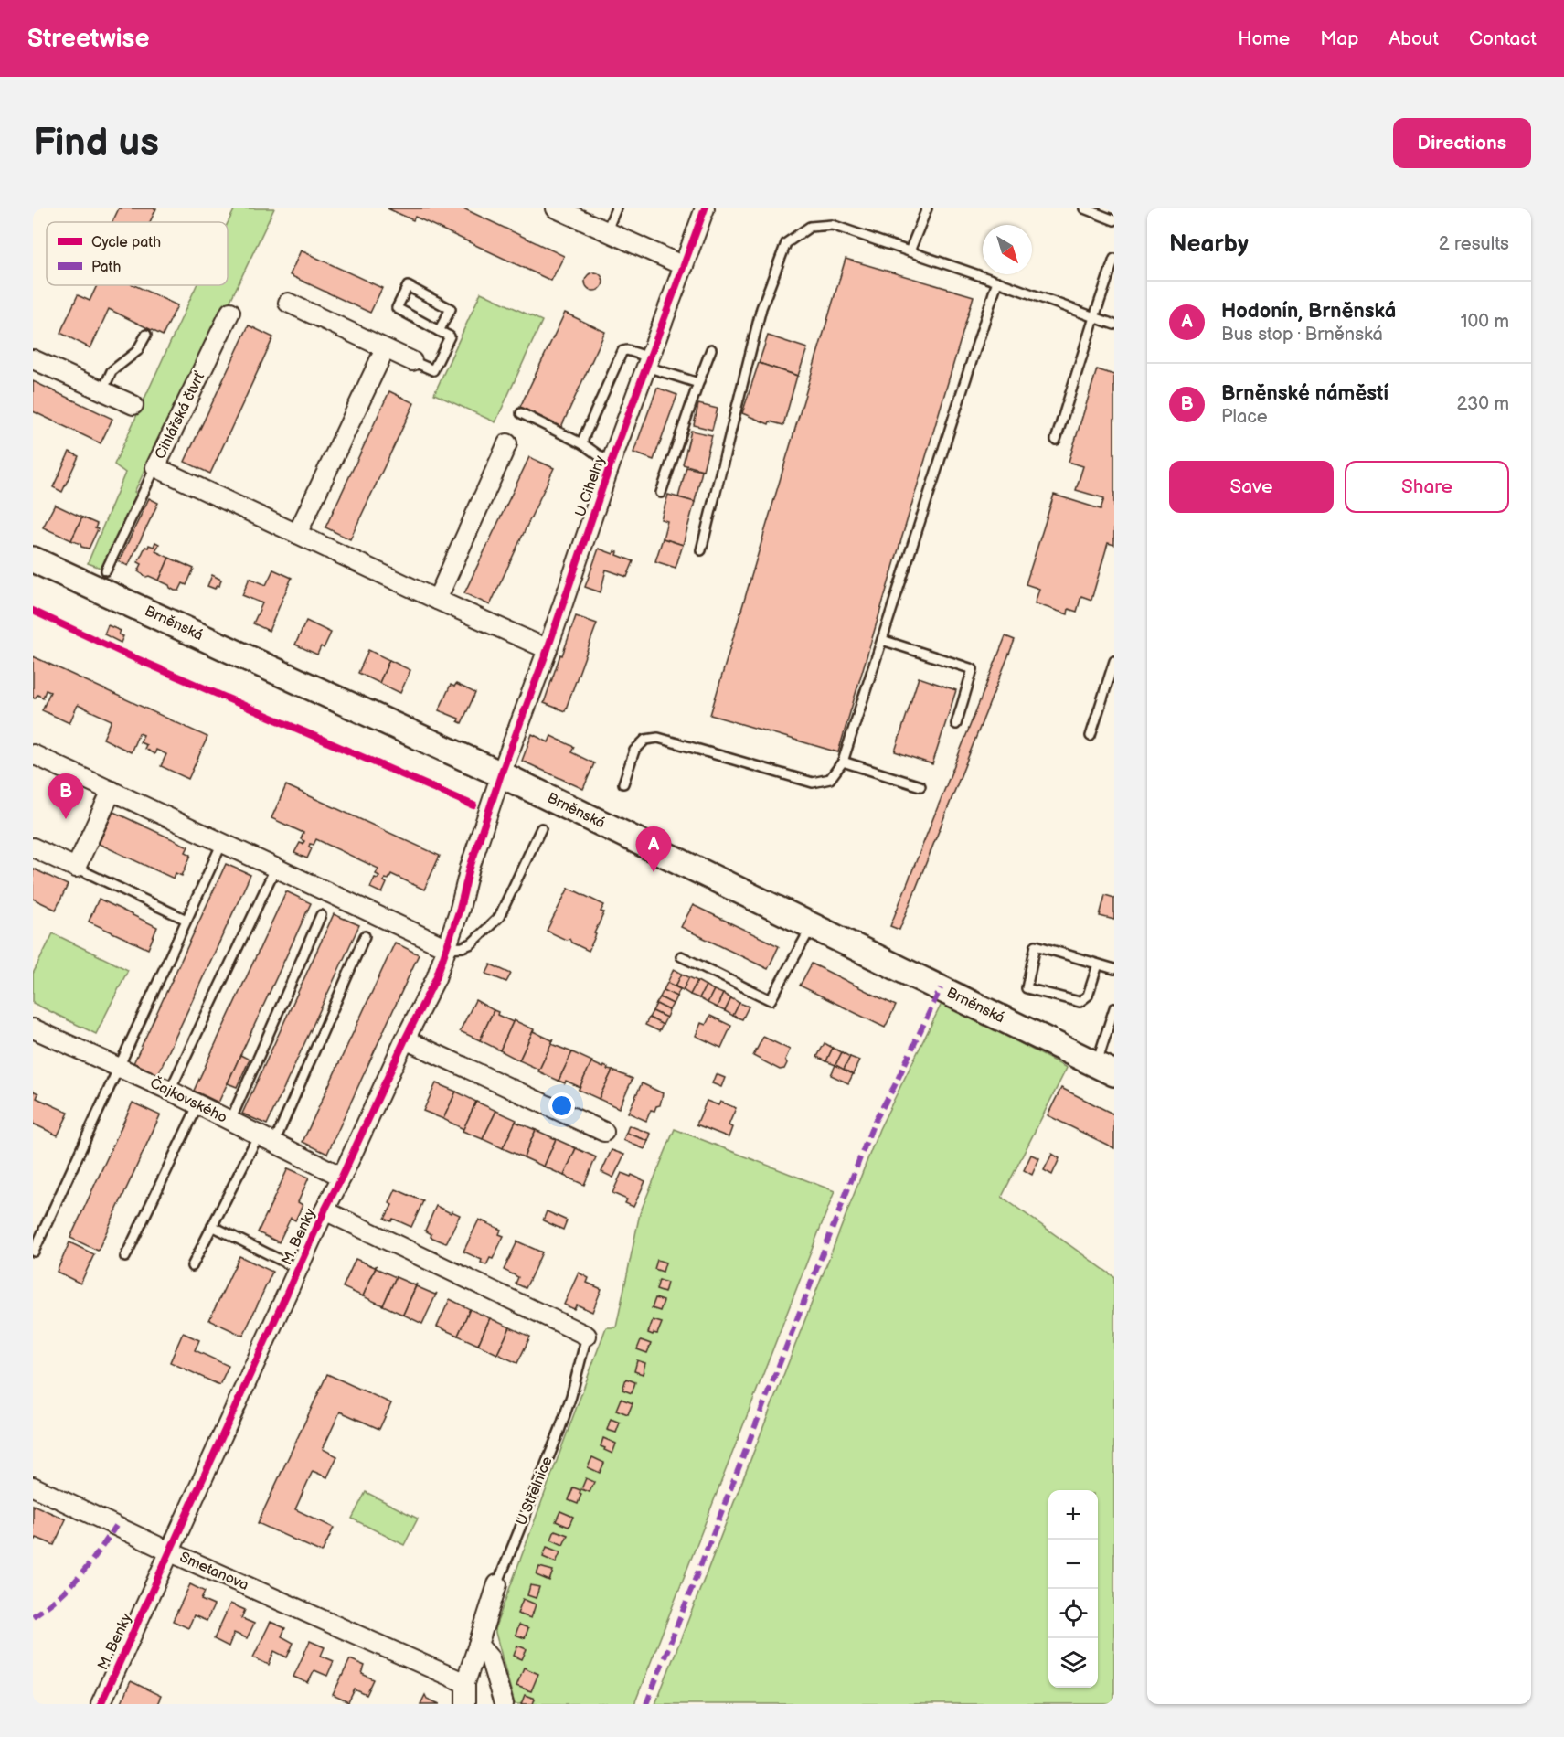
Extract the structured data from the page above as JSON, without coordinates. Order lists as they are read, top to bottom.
{
  "streets": {
    "main road": ["Brněnská"],
    "street": [
      "Cihlářská čtvrť",
      "U Cihelny",
      "Čajkovského",
      "M. Benky",
      "U Střelnice",
      "Smetanova"
    ]
  },
  "crossings": [
    ["Cihlářská čtvrť", "U Cihelny"],
    ["U Cihelny", "Brněnská"],
    ["U Cihelny", "M. Benky"],
    ["Brněnská", "M. Benky"],
    ["Čajkovského", "M. Benky"],
    ["M. Benky", "U Střelnice"],
    ["M. Benky", "Smetanova"],
    ["U Střelnice", "Smetanova"]
  ],
  "legend": ["Cycle path", "Path"],
  "north": "bottom right",
  "page": {
    "header": "Streetwise",
    "nav": [
      "Home",
      "Map",
      "About",
      "Contact"
    ],
    "buttons": [
      "Directions",
      ["Save", "Share"]
    ],
    "title": "Find us",
    "heading": ["Nearby", "2 results"],
    "list": [
      {
        "mark": "A",
        "name": "Hodonín, Brněnská",
        "note": "Bus stop · Brněnská",
        "value": "100 m"
      },
      {
        "mark": "B",
        "name": "Brněnské náměstí",
        "note": "Place",
        "value": "230 m"
      }
    ],
    "pins": ["B", "A"],
    "map_buttons": ["+", "−"]
  }
}
